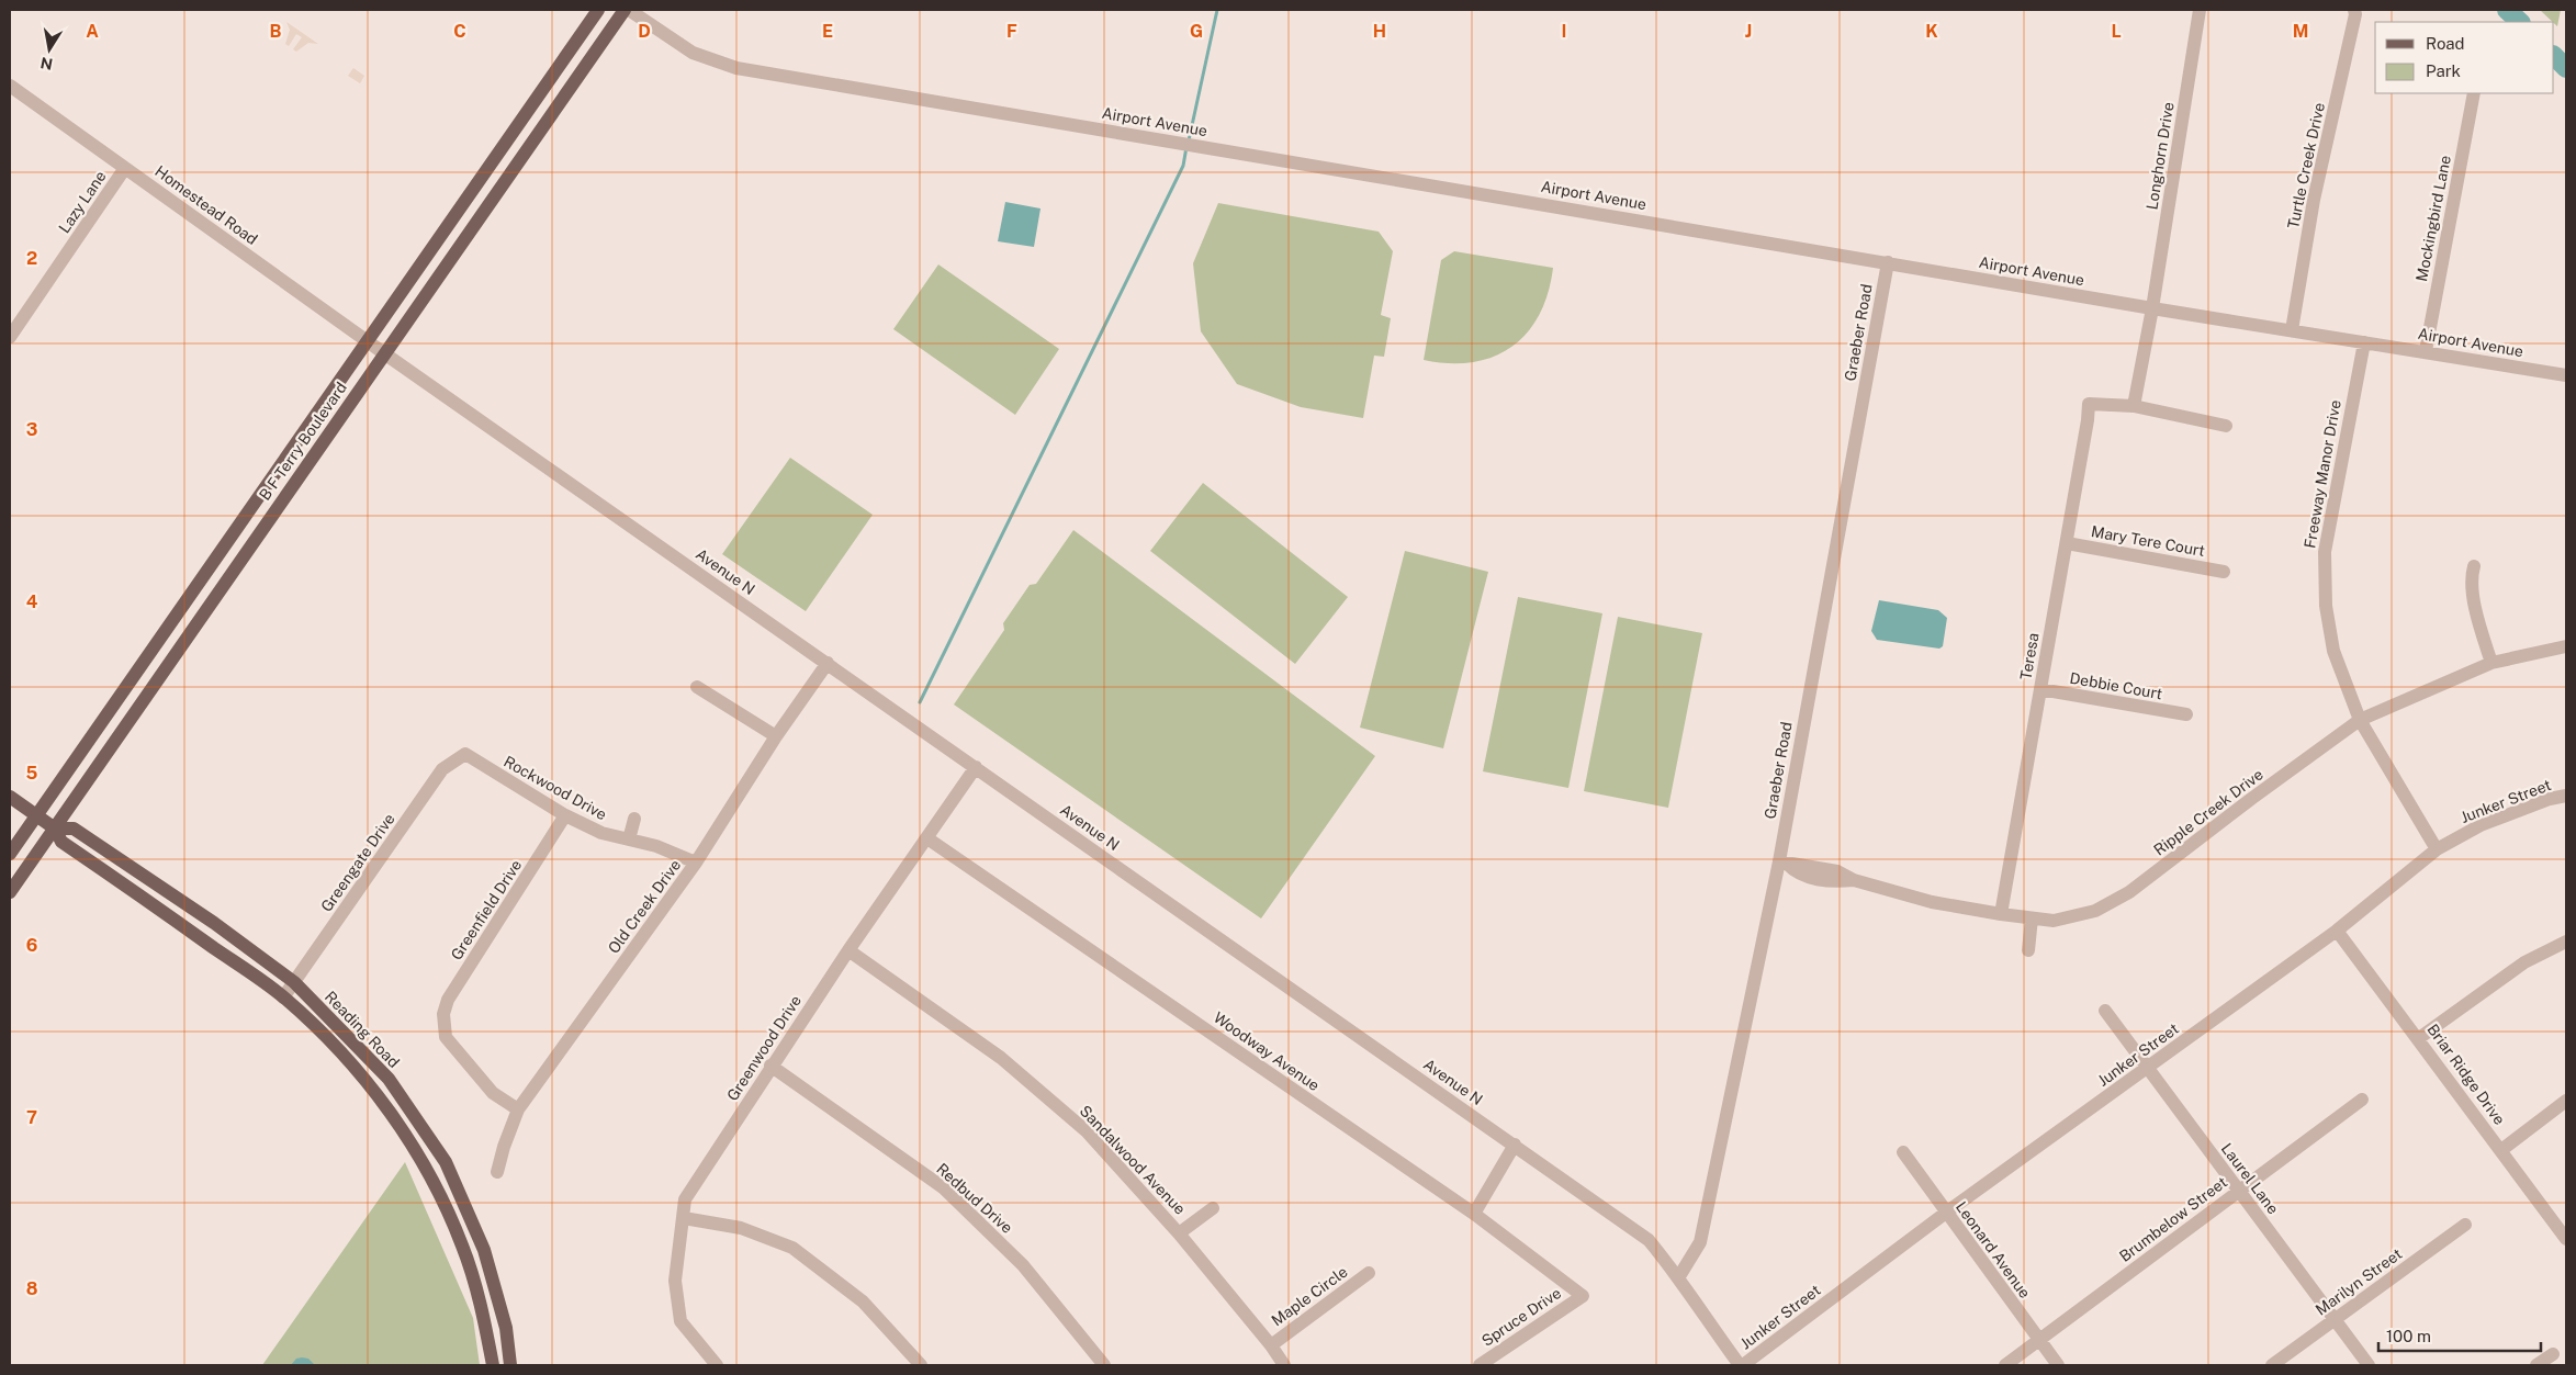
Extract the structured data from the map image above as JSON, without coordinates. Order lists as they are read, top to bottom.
{
  "streets": {
    "main road": ["B F Terry Boulevard", "Reading Road"],
    "street": [
      "Airport Avenue",
      "Longhorn Drive",
      "Turtle Creek Drive",
      "Lazy Lane",
      "Homestead Road",
      "Mockingbird Lane",
      "Graeber Road",
      "Freeway Manor Drive",
      "Mary Tere Court",
      "Avenue N",
      "Teresa",
      "Debbie Court",
      "Rockwood Drive",
      "Junker Street",
      "Ripple Creek Drive",
      "Greengate Drive",
      "Old Creek Drive",
      "Greenfield Drive",
      "Greenwood Drive",
      "Woodway Avenue",
      "Briar Ridge Drive",
      "Sandalwood Avenue",
      "Laurel Lane",
      "Redbud Drive",
      "Brumbelow Street",
      "Leonard Avenue",
      "Marilyn Street",
      "Maple Circle",
      "Spruce Drive"
    ]
  },
  "crossings": [
    ["Airport Avenue", "Longhorn Drive"],
    ["Airport Avenue", "Turtle Creek Drive"],
    ["Airport Avenue", "Mockingbird Lane"],
    ["Airport Avenue", "Graeber Road"],
    ["Airport Avenue", "Freeway Manor Drive"],
    ["Longhorn Drive", "Teresa"],
    ["Lazy Lane", "Homestead Road"],
    ["Homestead Road", "B F Terry Boulevard"],
    ["Homestead Road", "Avenue N"],
    ["Graeber Road", "Avenue N"],
    ["Graeber Road", "Ripple Creek Drive"],
    ["B F Terry Boulevard", "Avenue N"],
    ["B F Terry Boulevard", "Reading Road"],
    ["Freeway Manor Drive", "Junker Street"],
    ["Freeway Manor Drive", "Ripple Creek Drive"],
    ["Mary Tere Court", "Teresa"],
    ["Avenue N", "Junker Street"],
    ["Avenue N", "Old Creek Drive"],
    ["Avenue N", "Greenwood Drive"],
    ["Teresa", "Debbie Court"],
    ["Teresa", "Ripple Creek Drive"],
    ["Rockwood Drive", "Greengate Drive"],
    ["Rockwood Drive", "Old Creek Drive"],
    ["Rockwood Drive", "Greenfield Drive"],
    ["Junker Street", "Briar Ridge Drive"],
    ["Junker Street", "Laurel Lane"],
    ["Junker Street", "Leonard Avenue"],
    ["Greengate Drive", "Reading Road"],
    ["Old Creek Drive", "Greenfield Drive"],
    ["Greenwood Drive", "Woodway Avenue"],
    ["Greenwood Drive", "Sandalwood Avenue"],
    ["Greenwood Drive", "Redbud Drive"],
    ["Woodway Avenue", "Spruce Drive"],
    ["Sandalwood Avenue", "Maple Circle"],
    ["Laurel Lane", "Brumbelow Street"],
    ["Laurel Lane", "Marilyn Street"],
    ["Brumbelow Street", "Leonard Avenue"]
  ],
  "legend": ["Road", "Park"],
  "scale_bar": "100 m",
  "north": "bottom",
  "grid": {
    "columns": [
      "A",
      "B",
      "C",
      "D",
      "E",
      "F",
      "G",
      "H",
      "I",
      "J",
      "K",
      "L",
      "M"
    ],
    "rows": [
      "2",
      "3",
      "4",
      "5",
      "6",
      "7",
      "8"
    ]
  }
}
